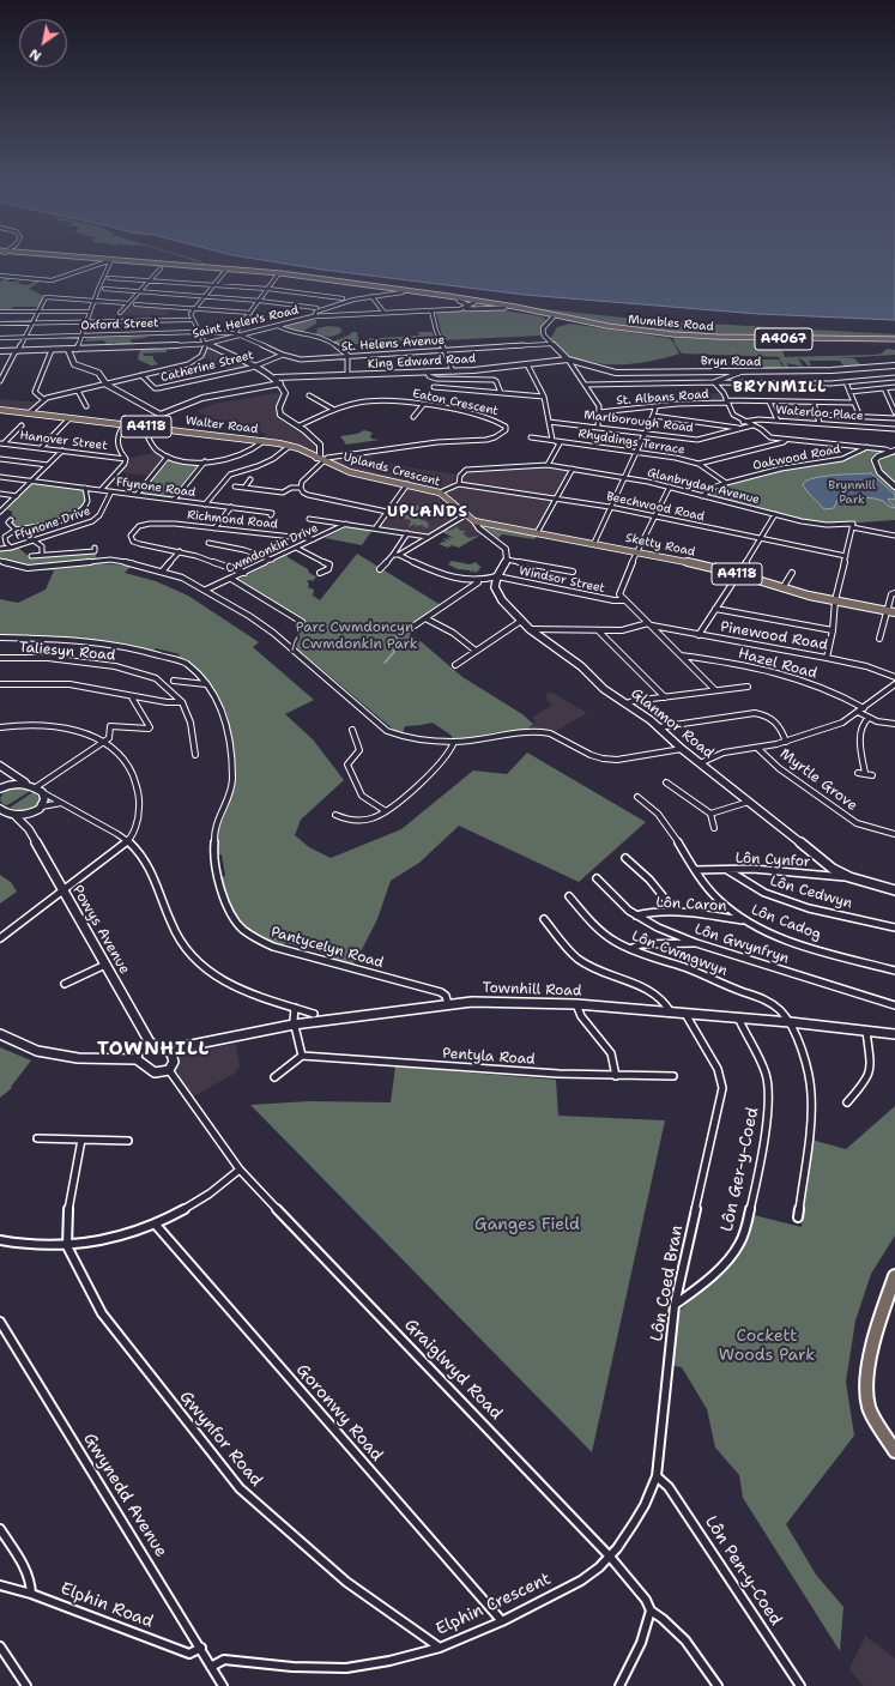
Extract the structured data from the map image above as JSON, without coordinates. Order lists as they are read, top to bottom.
{
  "streets": {
    "main road": [
      "Mumbles Road",
      "A4067",
      "Walter Road",
      "A4118",
      "Uplands Crescent",
      "Sketty Road"
    ],
    "street": [
      "Saint Helen's Road",
      "Oxford Street",
      "St. Helens Avenue",
      "King Edward Road",
      "Bryn Road",
      "Catherine Street",
      "St. Albans Road",
      "Eaton Crescent",
      "Waterloo Place",
      "Marlborough Road",
      "Hanover Street",
      "Rhyddings Terrace",
      "Oakwood Road",
      "Glanbrydan Avenue",
      "Ffynone Road",
      "Beechwood Road",
      "Richmond Road",
      "Ffynone Drive",
      "Cwmdonkin Drive",
      "Windsor Street",
      "Pinewood Road",
      "Taliesyn Road",
      "Hazel Road",
      "Glanmor Road",
      "Myrtle Grove",
      "Lôn Cynfor",
      "Lôn Cedwyn",
      "Lôn Caron",
      "Lôn Cadog",
      "Powys Avenue",
      "Lôn Gwynfryn",
      "Pantycelyn Road",
      "Lôn Cwmgwyn",
      "Townhill Road",
      "Pentyla Road",
      "Lôn Ger-y-Coed",
      "Lôn Coed Bran",
      "Graiglwyd Road",
      "Goronwy Road",
      "Gwynfor Road",
      "Gwynedd Avenue",
      "Lôn Pen-y-Coed",
      "Elphin Crescent",
      "Elphin Road"
    ]
  },
  "crossings": [
    ["Saint Helen's Road", "Mumbles Road"],
    ["Saint Helen's Road", "Oxford Street"],
    ["Saint Helen's Road", "St. Helens Avenue"],
    ["Oxford Street", "St. Helens Avenue"],
    ["St. Helens Avenue", "Catherine Street"],
    ["King Edward Road", "Bryn Road"],
    ["Eaton Crescent", "Walter Road"],
    ["Eaton Crescent", "Uplands Crescent"],
    ["Walter Road", "Uplands Crescent"],
    ["Rhyddings Terrace", "Oakwood Road"],
    ["Oakwood Road", "Glanbrydan Avenue"],
    ["Uplands Crescent", "Sketty Road"],
    ["Glanbrydan Avenue", "Beechwood Road"],
    ["Ffynone Road", "Ffynone Drive"],
    ["Richmond Road", "Cwmdonkin Drive"],
    ["Windsor Street", "Glanmor Road"],
    ["Glanmor Road", "Lôn Cynfor"],
    ["Lôn Cynfor", "Lôn Cedwyn"],
    ["Lôn Cynfor", "Lôn Cadog"],
    ["Lôn Caron", "Lôn Cadog"],
    ["Lôn Caron", "Lôn Gwynfryn"],
    ["Powys Avenue", "Townhill Road"],
    ["Powys Avenue", "Graiglwyd Road"],
    ["Pantycelyn Road", "Townhill Road"],
    ["Lôn Cwmgwyn", "Townhill Road"],
    ["Townhill Road", "Lôn Ger-y-Coed"],
    ["Townhill Road", "Lôn Coed Bran"],
    ["Townhill Road", "Graiglwyd Road"],
    ["Lôn Ger-y-Coed", "Lôn Coed Bran"],
    ["Lôn Coed Bran", "Graiglwyd Road"],
    ["Lôn Coed Bran", "Lôn Pen-y-Coed"],
    ["Lôn Coed Bran", "Elphin Crescent"],
    ["Graiglwyd Road", "Elphin Crescent"],
    ["Goronwy Road", "Elphin Crescent"],
    ["Gwynfor Road", "Elphin Crescent"],
    ["Gwynedd Avenue", "Elphin Crescent"],
    ["Gwynedd Avenue", "Elphin Road"]
  ],
  "districts": ["BRYNMILL", "UPLANDS", "TOWNHILL"],
  "parks": [
    "Brynmill Park",
    "Parc Cwmdoncyn / Cwmdonkin Park",
    "Ganges Field",
    "Cockett Woods Park"
  ],
  "north": "bottom left"
}
